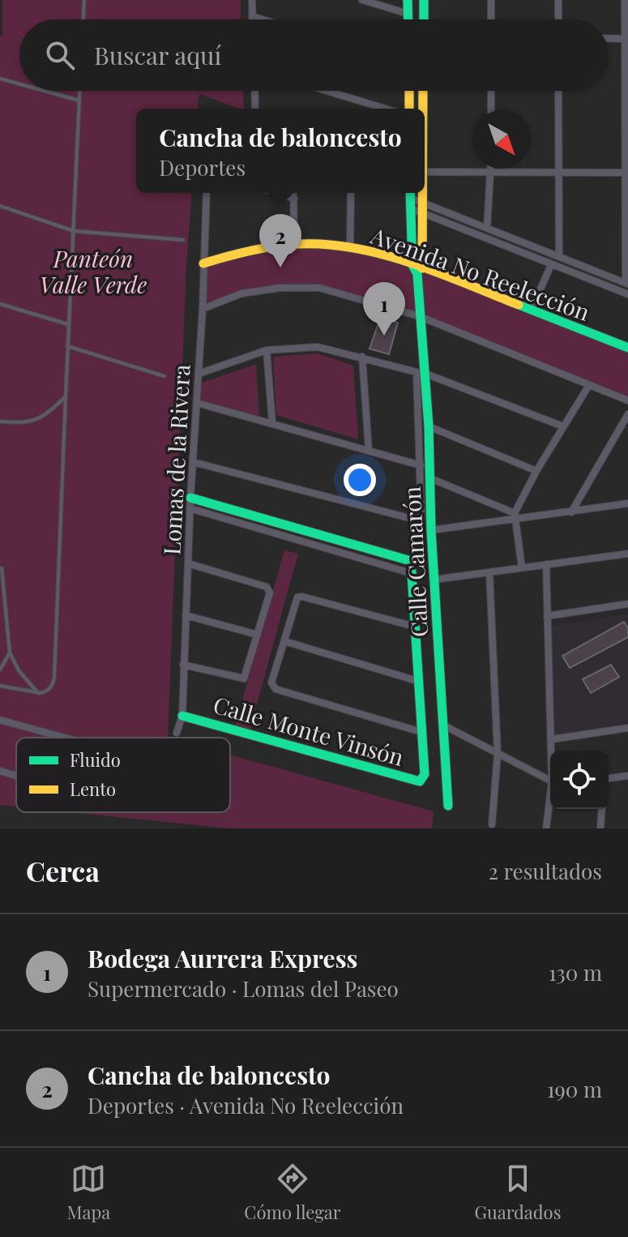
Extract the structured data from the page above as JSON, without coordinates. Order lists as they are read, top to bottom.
{
  "streets": {
    "street": [
      "Avenida No Reelección",
      "Lomas de la Rivera",
      "Calle Camarón",
      "Calle Monte Vinsón"
    ]
  },
  "crossings": [
    ["Avenida No Reelección", "Lomas de la Rivera"],
    ["Avenida No Reelección", "Calle Camarón"],
    ["Lomas de la Rivera", "Calle Monte Vinsón"]
  ],
  "parks": ["Panteón Valle Verde"],
  "legend": ["Fluido", "Lento"],
  "north": "bottom right",
  "page": {
    "search": "Buscar aquí",
    "popup": ["Cancha de baloncesto", "Deportes"],
    "pins": ["2", "1"],
    "heading": ["Cerca", "2 resultados"],
    "list": [
      {
        "mark": "1",
        "name": "Bodega Aurrera Express",
        "note": "Supermercado · Lomas del Paseo",
        "value": "130 m"
      },
      {
        "mark": "2",
        "name": "Cancha de baloncesto",
        "note": "Deportes · Avenida No Reelección",
        "value": "190 m"
      }
    ],
    "nav": ["Mapa", "Cómo llegar", "Guardados"]
  }
}
